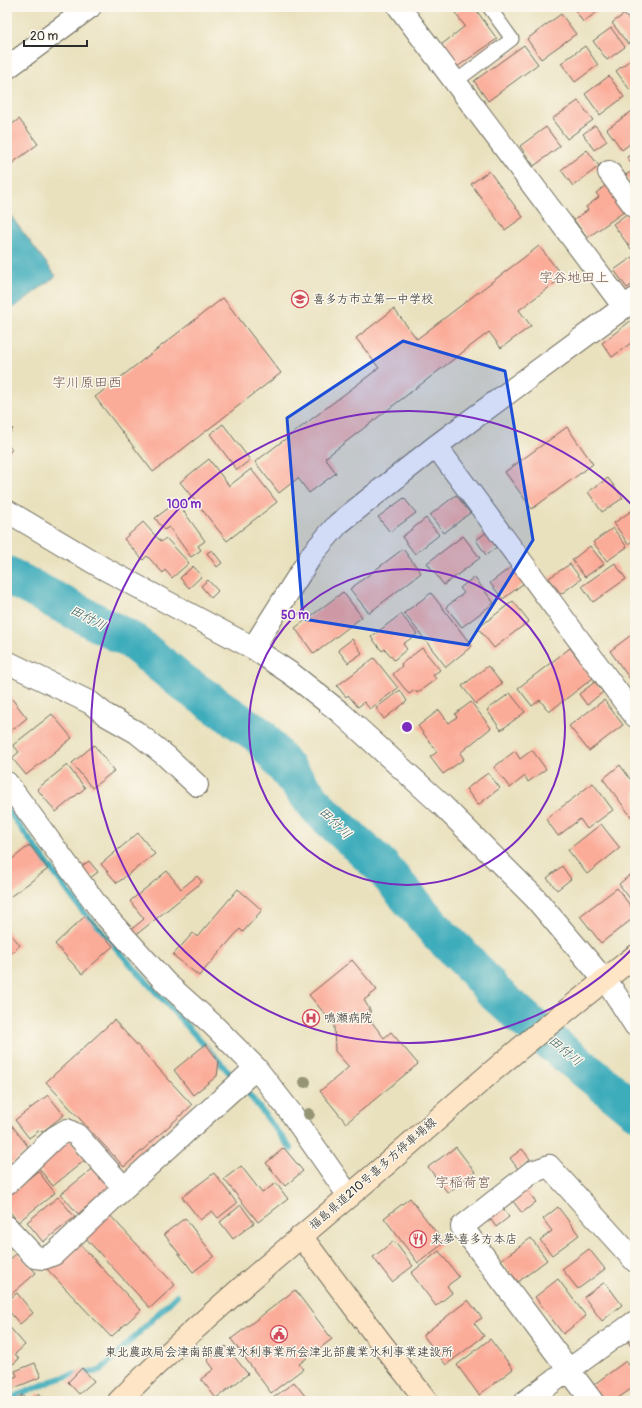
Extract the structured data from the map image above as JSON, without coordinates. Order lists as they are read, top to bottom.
{
  "streets": {
    "main road": ["福島県道210号喜多方停車場線"]
  },
  "districts": ["字谷地田上", "字川原田西", "字稲荷宮"],
  "water": ["田付川"],
  "places": {
    "school or university": ["喜多方市立第一中学校"],
    "hospital": ["鳴瀬病院"],
    "restaurant": ["来夢 喜多方本店"],
    "public building": ["東北農政局会津南部農業水利事業所会津北部農業水利事業建設所"]
  },
  "scale_bar": "20 m",
  "rings": ["100 m", "50 m"]
}
